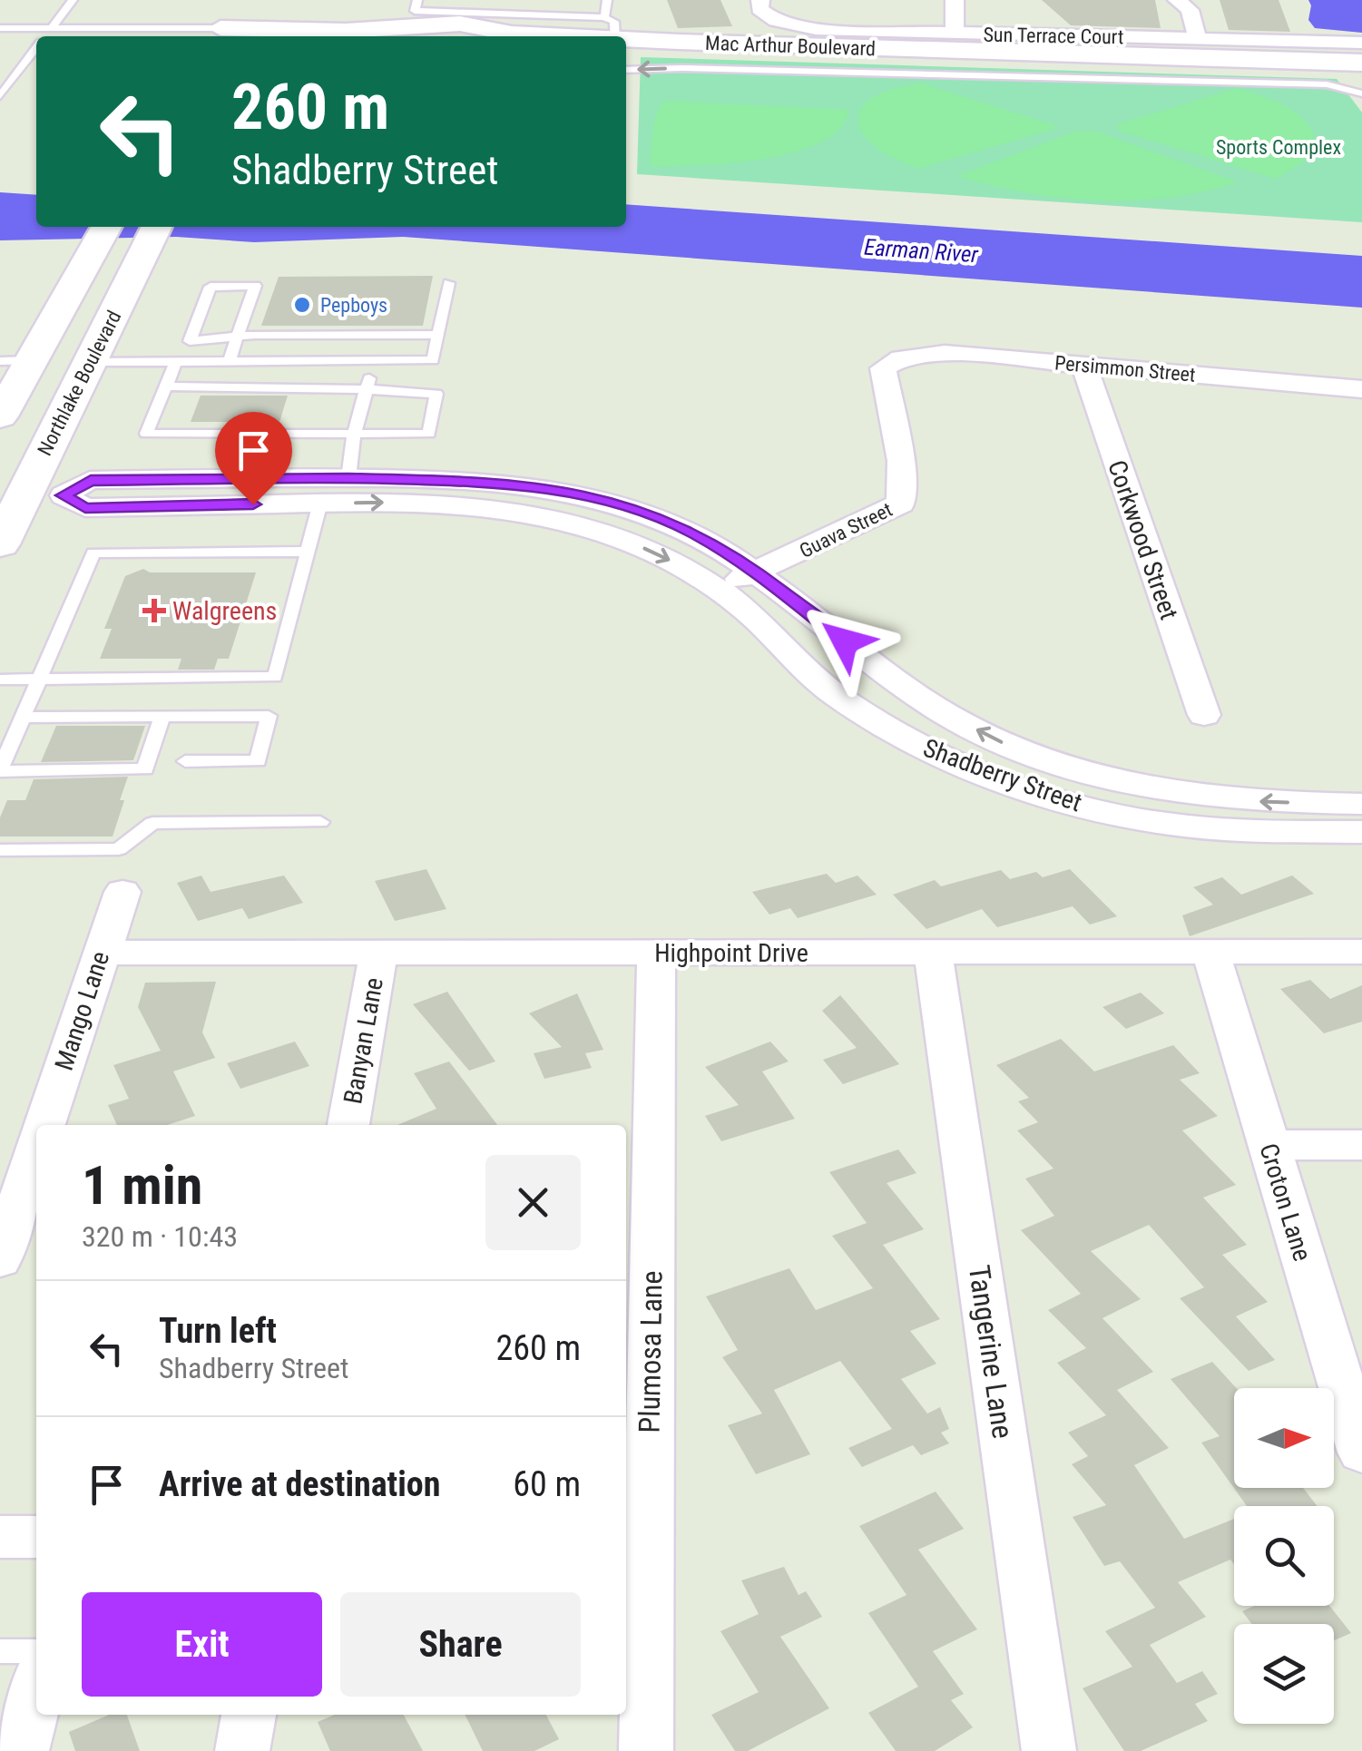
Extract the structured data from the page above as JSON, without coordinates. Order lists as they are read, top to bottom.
{
  "streets": {
    "street": [
      "Sun Terrace Court",
      "Mac Arthur Boulevard",
      "Persimmon Street",
      "Northlake Boulevard",
      "Guava Street",
      "Corkwood Street",
      "Shadberry Street",
      "Highpoint Drive",
      "Mango Lane",
      "Banyan Lane",
      "Croton Lane",
      "Plumosa Lane",
      "Tangerine Lane"
    ]
  },
  "crossings": [
    ["Persimmon Street", "Guava Street"],
    ["Persimmon Street", "Corkwood Street"],
    ["Northlake Boulevard", "Shadberry Street"],
    ["Guava Street", "Shadberry Street"],
    ["Highpoint Drive", "Mango Lane"],
    ["Highpoint Drive", "Banyan Lane"],
    ["Highpoint Drive", "Croton Lane"],
    ["Highpoint Drive", "Plumosa Lane"],
    ["Highpoint Drive", "Tangerine Lane"]
  ],
  "water": ["Earman River"],
  "parks": ["Sports Complex"],
  "places": {
    "other": ["Pepboys"],
    "health": ["Walgreens"]
  },
  "north": "right",
  "page": {
    "turn": ["260 m", "Shadberry Street"],
    "heading": ["1 min", "320 m · 10:43"],
    "list": [
      {
        "name": "Turn left",
        "note": "Shadberry Street",
        "value": "260 m"
      },
      {
        "name": "Arrive at destination",
        "value": "60 m"
      }
    ],
    "buttons": ["Exit", "Share"]
  }
}
